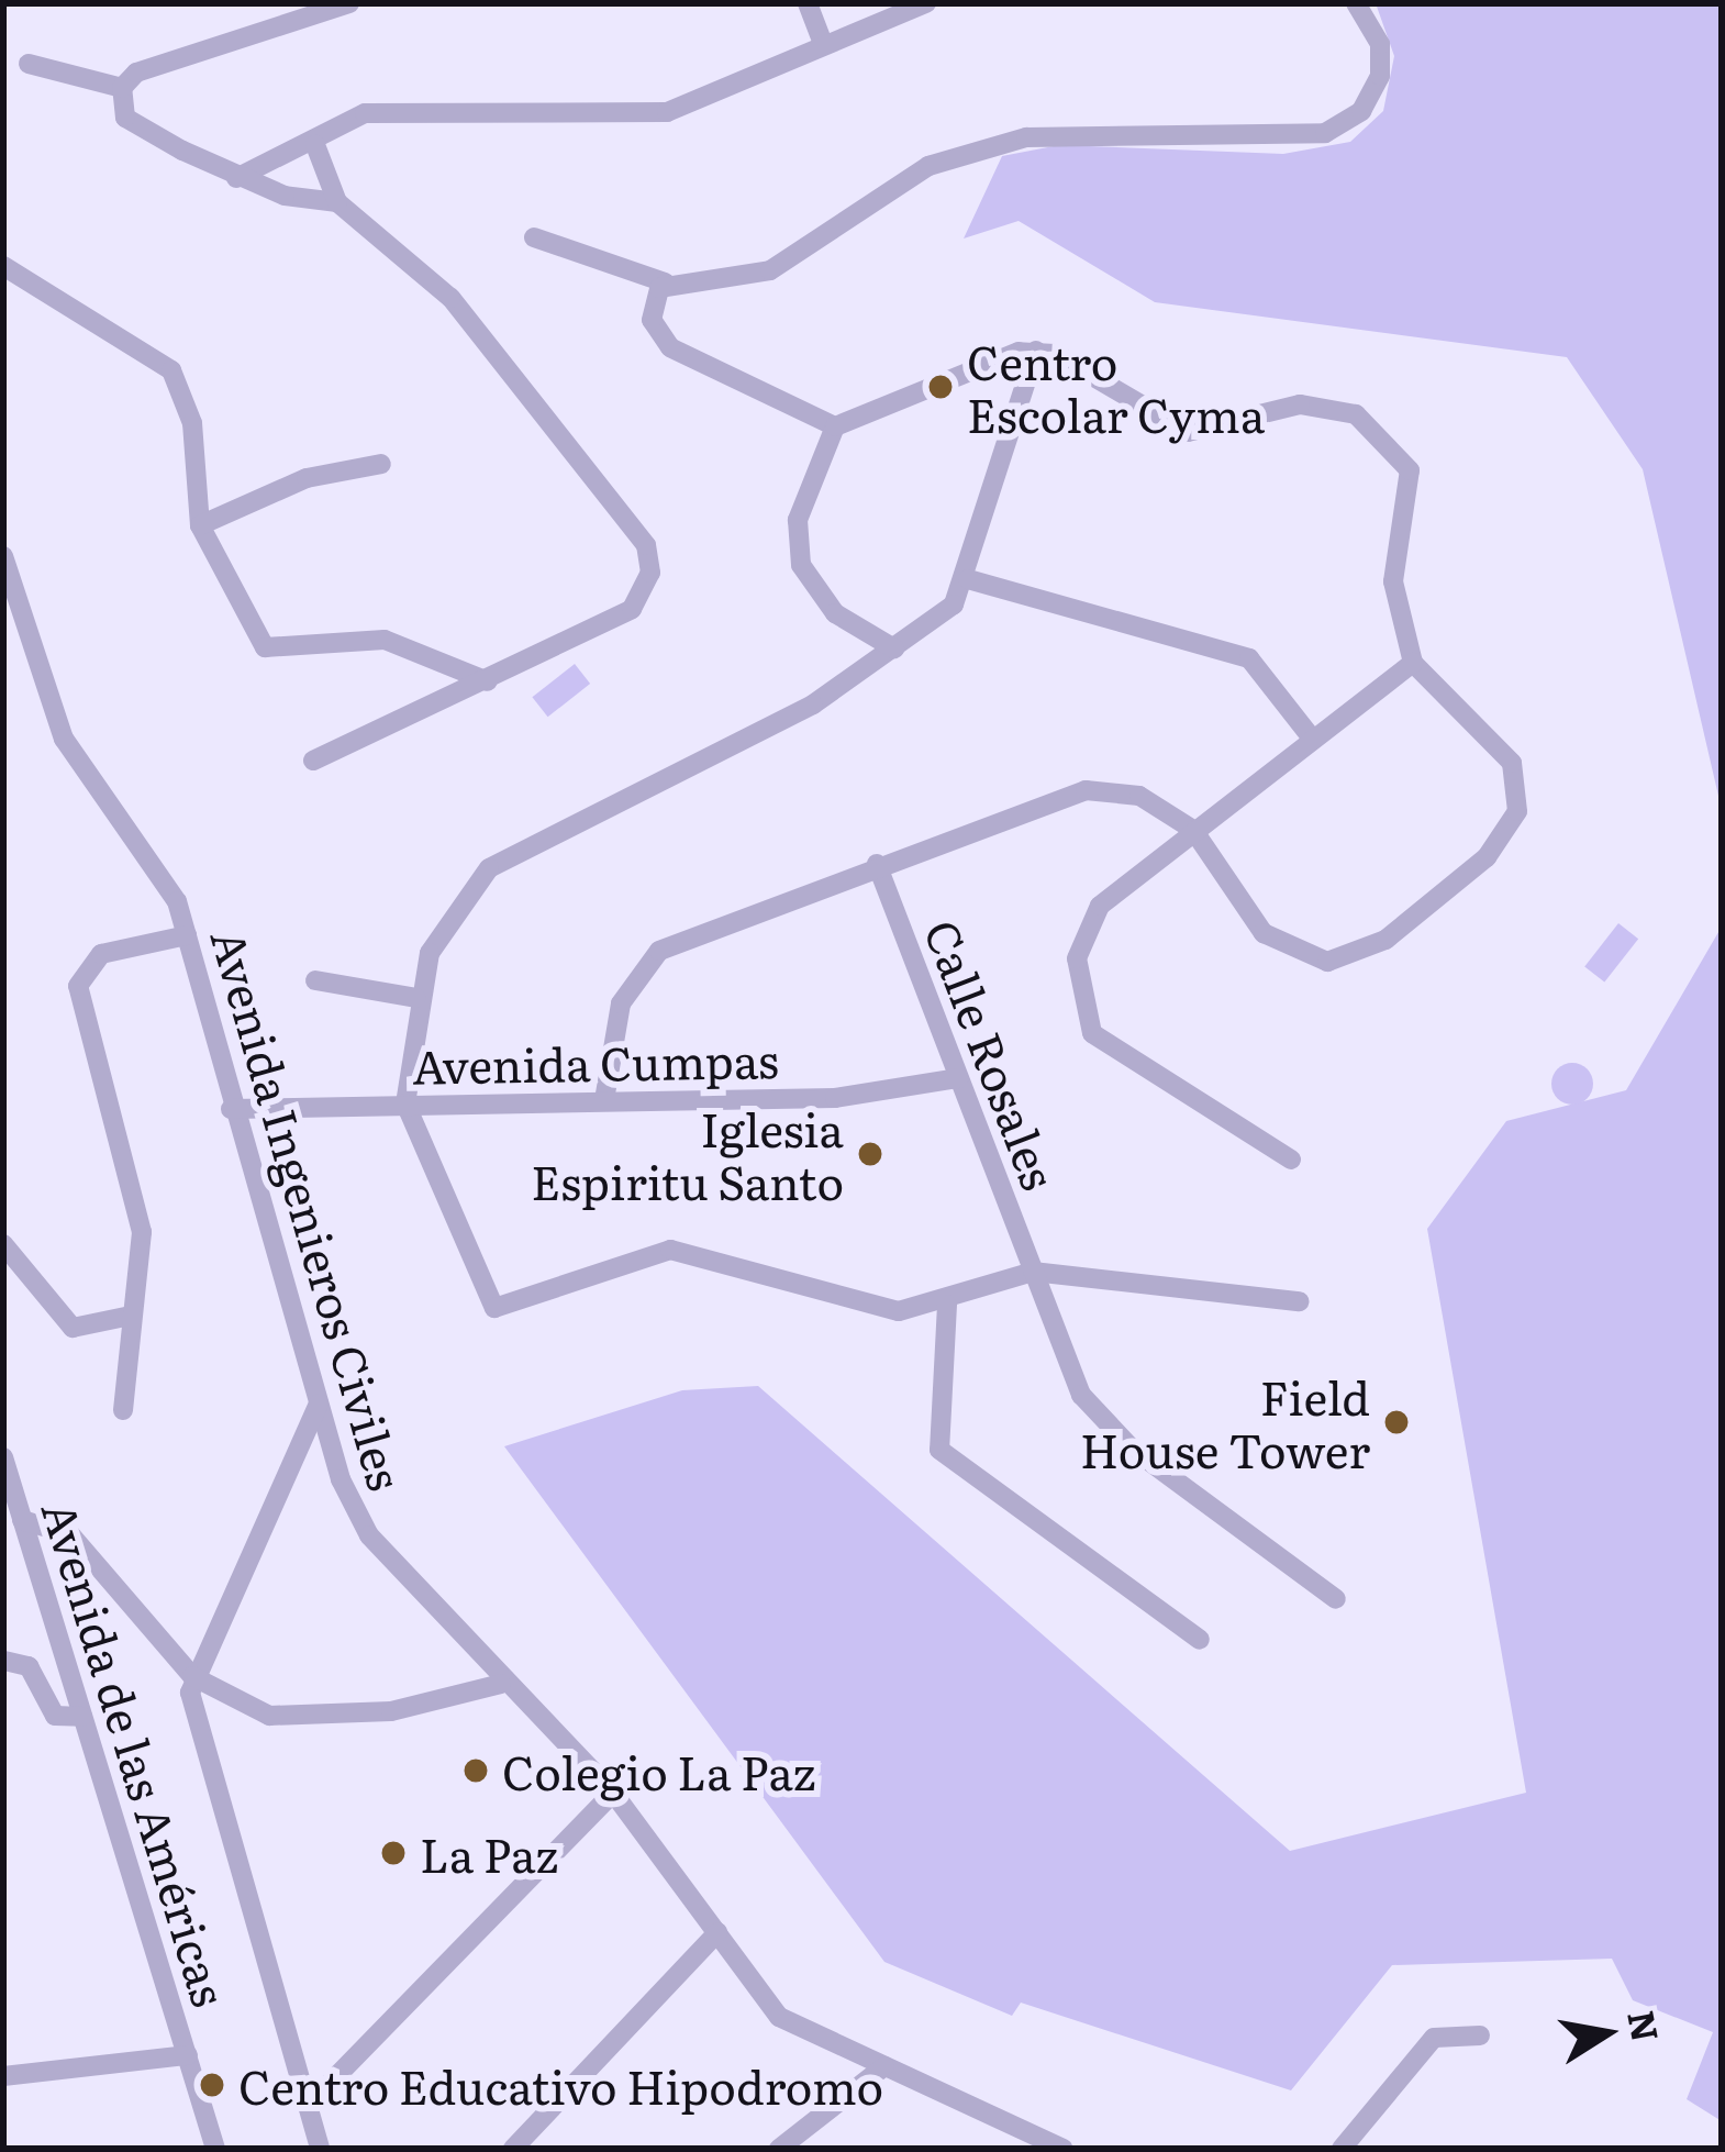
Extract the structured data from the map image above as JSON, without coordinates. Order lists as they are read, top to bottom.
{
  "streets": {
    "street": [
      "Calle Rosales",
      "Avenida Cumpas",
      "Avenida Ingenieros Civiles",
      "Avenida de las Américas"
    ]
  },
  "crossings": [
    ["Calle Rosales", "Avenida Cumpas"],
    ["Avenida Cumpas", "Avenida Ingenieros Civiles"]
  ],
  "places": [
    "Centro Escolar Cyma",
    "Iglesia Espiritu Santo",
    "Field House Tower",
    "Colegio La Paz",
    "La Paz",
    "Centro Educativo Hipodromo"
  ],
  "north": "right"
}
